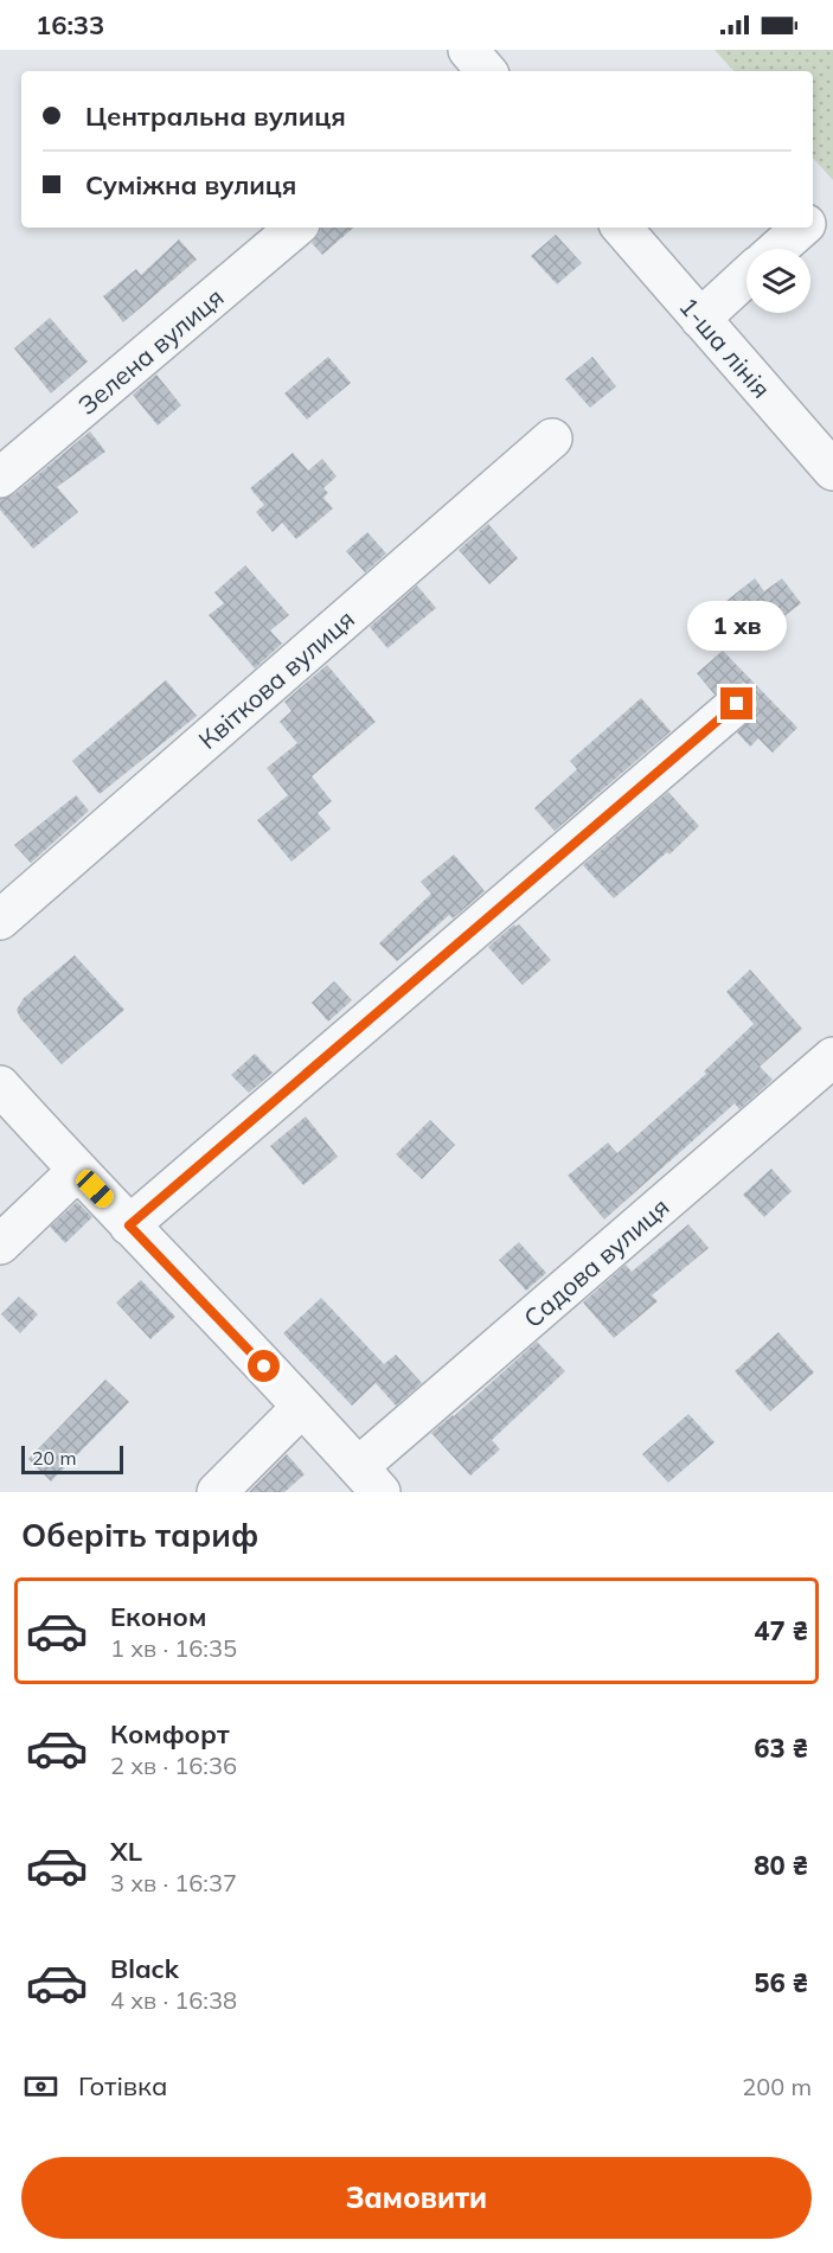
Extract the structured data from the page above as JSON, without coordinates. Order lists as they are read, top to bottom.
{
  "streets": {
    "street": [
      "1-ша лінія",
      "Зелена вулиця",
      "Квіткова вулиця",
      "Садова вулиця"
    ]
  },
  "scale_bar": "20 m",
  "page": {
    "status": "16:33",
    "banner": ["Центральна вулиця", "Суміжна вулиця"],
    "bubble": "1 хв",
    "scale": "20 m",
    "heading": "Оберіть тариф",
    "list": [
      {
        "name": "Економ",
        "note": "1 хв · 16:35",
        "value": "47 ₴"
      },
      {
        "name": "Комфорт",
        "note": "2 хв · 16:36",
        "value": "63 ₴"
      },
      {
        "name": "XL",
        "note": "3 хв · 16:37",
        "value": "80 ₴"
      },
      {
        "name": "Black",
        "note": "4 хв · 16:38",
        "value": "56 ₴"
      }
    ],
    "pay": ["Готівка", "200 m"],
    "buttons": "Замовити"
  }
}
